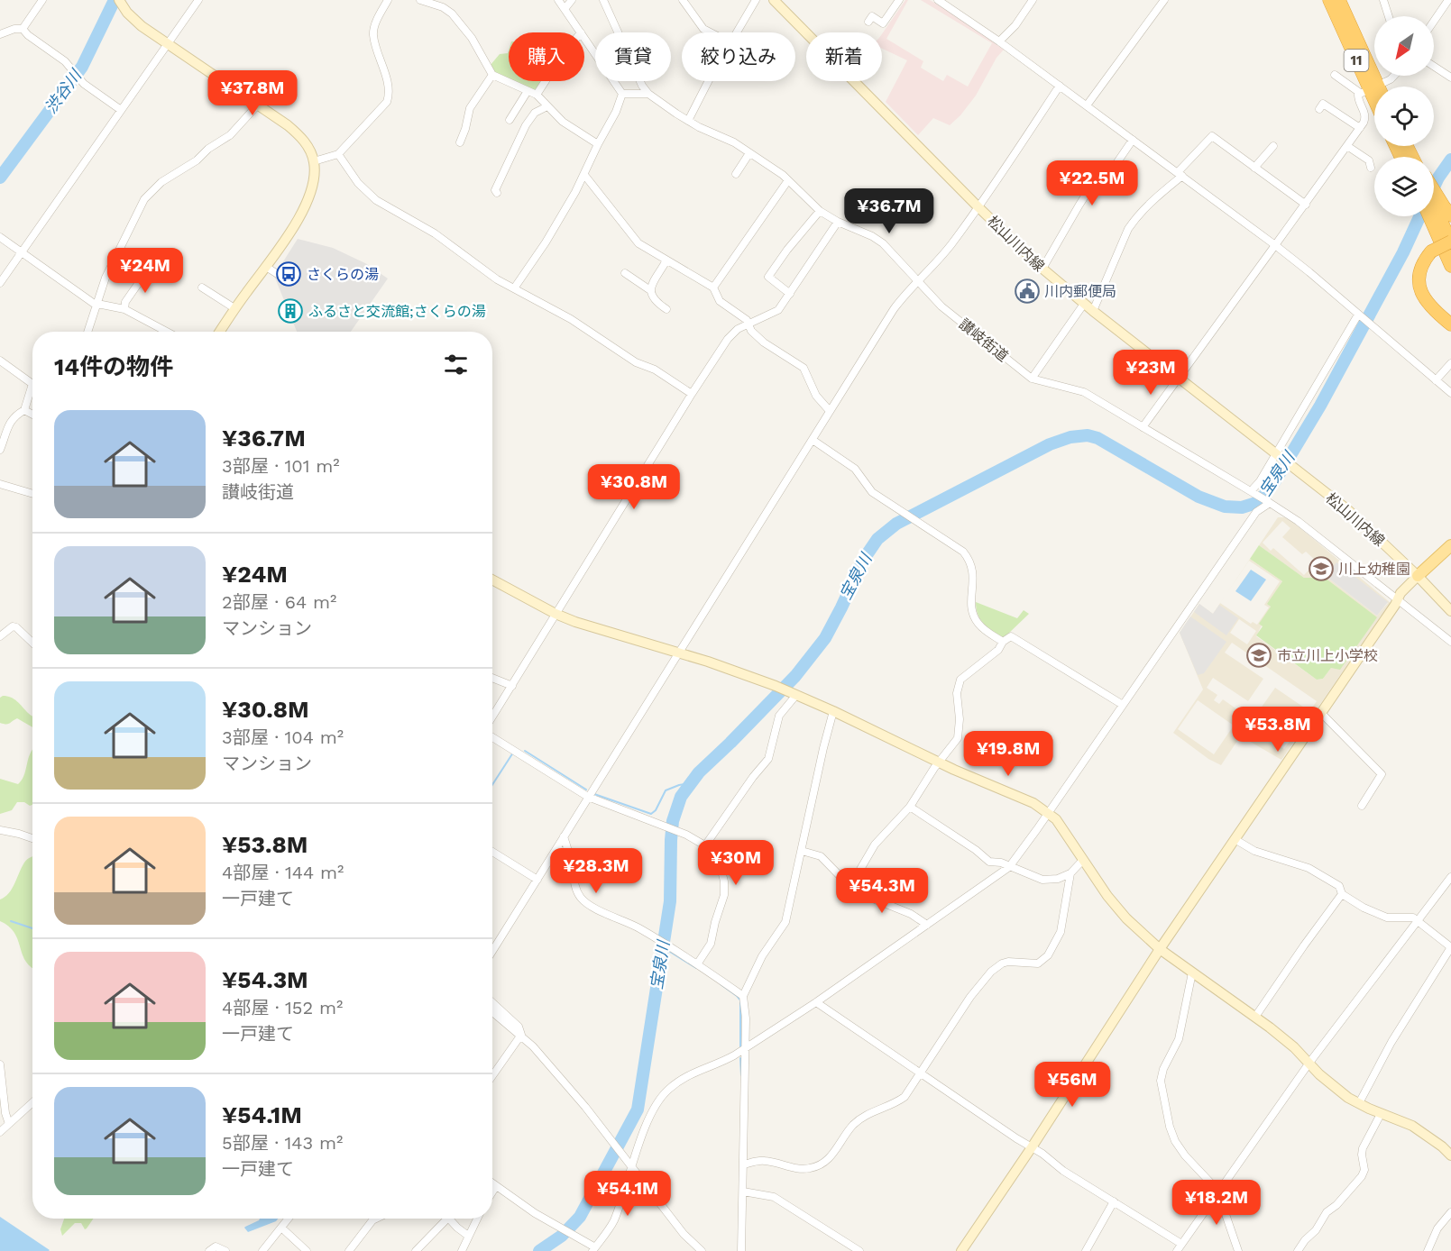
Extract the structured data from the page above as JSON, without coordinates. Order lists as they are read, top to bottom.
{
  "streets": {
    "highway": ["11"],
    "street": ["松山川内線", "讃岐街道"]
  },
  "water": ["渋谷川", "宝泉川"],
  "places": {
    "bus stop": ["さくらの湯"],
    "public building": ["川内郵便局"],
    "building": ["ふるさと交流館;さくらの湯"],
    "school or university": ["川上幼稚園", "市立川上小学校"]
  },
  "north": "bottom left",
  "page": {
    "chip": [
      "購入",
      "賃貸",
      "絞り込み",
      "新着"
    ],
    "price": [
      "¥37.8M",
      "¥22.5M",
      "¥36.7M",
      "¥24M",
      "¥23M",
      "¥30.8M",
      "¥53.8M",
      "¥19.8M",
      "¥30M",
      "¥28.3M",
      "¥54.3M",
      "¥56M",
      "¥54.1M",
      "¥18.2M"
    ],
    "heading": "14件の物件",
    "list": [
      {
        "name": "¥36.7M",
        "note": "3部屋 · 101 m² · 讃岐街道"
      },
      {
        "name": "¥24M",
        "note": "2部屋 · 64 m² · マンション"
      },
      {
        "name": "¥30.8M",
        "note": "3部屋 · 104 m² · マンション"
      },
      {
        "name": "¥53.8M",
        "note": "4部屋 · 144 m² · 一戸建て"
      },
      {
        "name": "¥54.3M",
        "note": "4部屋 · 152 m² · 一戸建て"
      },
      {
        "name": "¥54.1M",
        "note": "5部屋 · 143 m² · 一戸建て"
      }
    ]
  }
}
